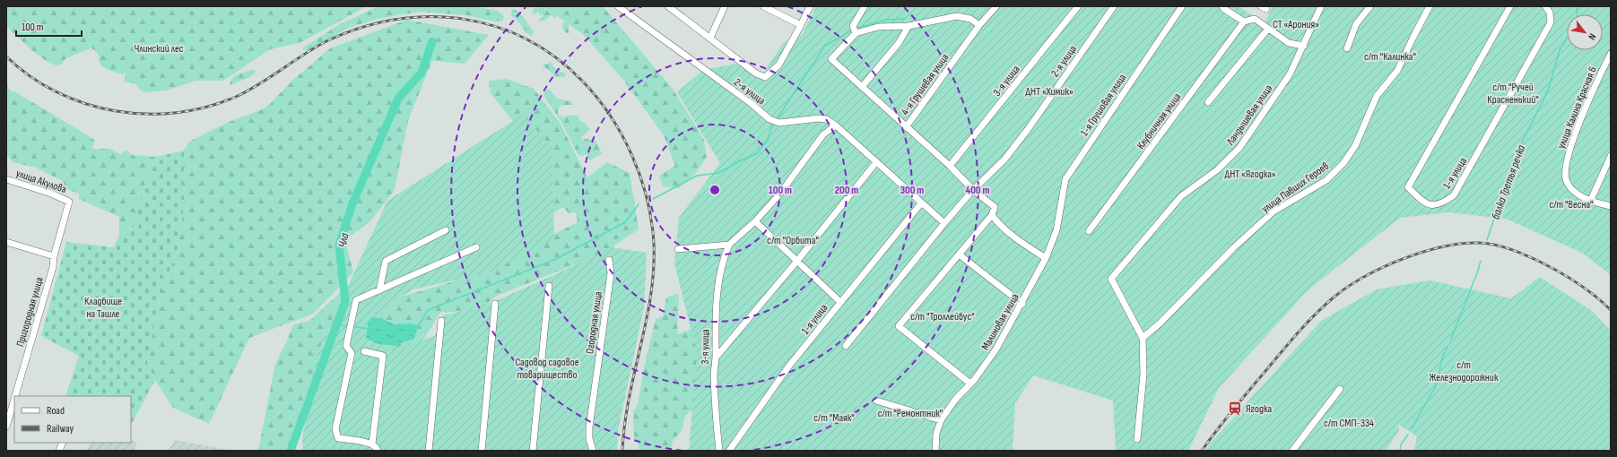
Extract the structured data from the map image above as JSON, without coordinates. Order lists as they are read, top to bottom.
{
  "streets": {
    "street": [
      "2-я улица",
      "3-я улица",
      "4-я Грушевая улица",
      "1-я Грушовая улица",
      "улица Калина Красная 6",
      "Ландышевая улица",
      "Клубничная улица",
      "1-я улица",
      "улица Акулова",
      "улица Павших Героев",
      "Пригородная улица",
      "Малиновая улица",
      "Огородная улица"
    ]
  },
  "crossings": [
    ["2-я улица", "3-я улица"],
    ["2-я улица", "1-я улица"],
    ["1-я Грушовая улица", "Малиновая улица"],
    ["Ландышевая улица", "улица Павших Героев"],
    ["улица Акулова", "Пригородная улица"]
  ],
  "water": ["балка Третья речка", "Чла"],
  "parks": [
    "СТ «Арония»",
    "Члинский лес",
    "с/т \"Калинка\"",
    "с/т \"Ручей Красненький\"",
    "ДНТ «Химик»",
    "ДНТ «Ягодка»",
    "с/т \"Весна\"",
    "с/т \"Орбита\"",
    "Кладбище на Ташле",
    "с/т \"Троллейбус\"",
    "Садовод садовое товарищество",
    "с/т Железнодорожник",
    "с/т \"Ремонтник\"",
    "с/т \"Маяк\"",
    "с/т СМП-334"
  ],
  "places": {
    "station": ["Ягодка"]
  },
  "legend": ["Road", "Railway"],
  "scale_bar": "100 m",
  "north": "bottom right",
  "rings": [
    "100 m",
    "200 m",
    "300 m",
    "400 m"
  ]
}
